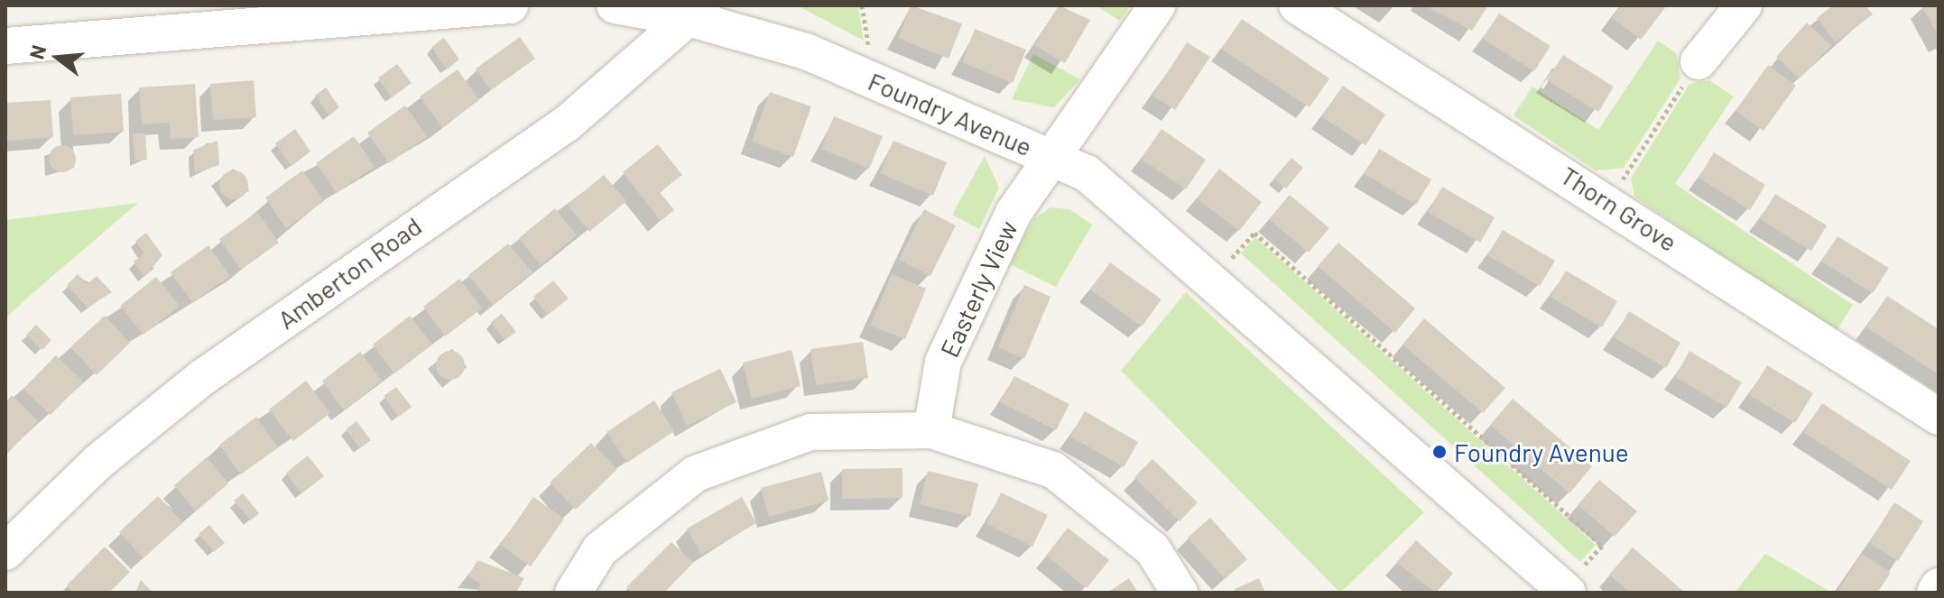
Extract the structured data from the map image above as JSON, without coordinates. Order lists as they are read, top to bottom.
{
  "streets": {
    "street": [
      "Foundry Avenue",
      "Thorn Grove",
      "Amberton Road",
      "Easterly View"
    ]
  },
  "crossings": [
    ["Foundry Avenue", "Amberton Road"],
    ["Foundry Avenue", "Easterly View"]
  ],
  "places": ["Foundry Avenue"],
  "north": "left"
}
